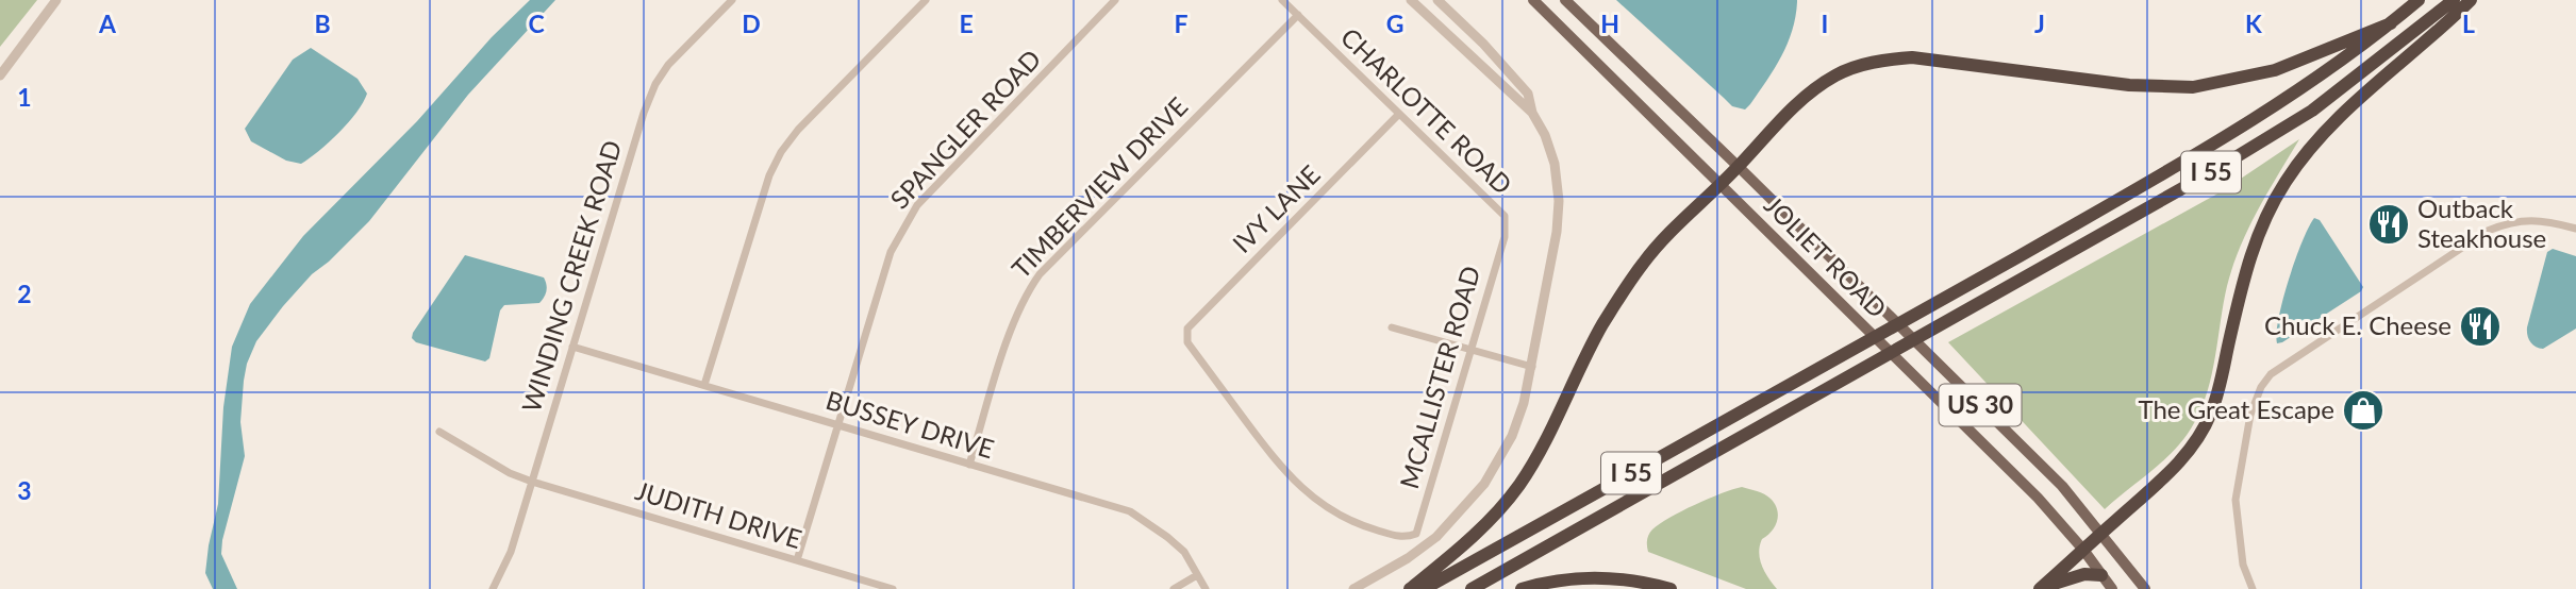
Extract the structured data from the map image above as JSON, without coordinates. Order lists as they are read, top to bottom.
{
  "streets": {
    "highway": ["I 55"],
    "main road": ["JOLIET ROAD", "US 30"],
    "street": [
      "CHARLOTTE ROAD",
      "SPANGLER ROAD",
      "TIMBERVIEW DRIVE",
      "IVY LANE",
      "WINDING CREEK ROAD",
      "MCALLISTER ROAD",
      "BUSSEY DRIVE",
      "JUDITH DRIVE"
    ]
  },
  "crossings": [
    ["CHARLOTTE ROAD", "TIMBERVIEW DRIVE"],
    ["CHARLOTTE ROAD", "IVY LANE"],
    ["CHARLOTTE ROAD", "MCALLISTER ROAD"],
    ["SPANGLER ROAD", "BUSSEY DRIVE"],
    ["SPANGLER ROAD", "JUDITH DRIVE"],
    ["TIMBERVIEW DRIVE", "BUSSEY DRIVE"],
    ["IVY LANE", "MCALLISTER ROAD"],
    ["JOLIET ROAD", "US 30"],
    ["WINDING CREEK ROAD", "BUSSEY DRIVE"],
    ["WINDING CREEK ROAD", "JUDITH DRIVE"]
  ],
  "places": {
    "restaurant": ["Outback Steakhouse", "Chuck E. Cheese"],
    "shop": ["The Great Escape"]
  },
  "grid": {
    "columns": [
      "A",
      "B",
      "C",
      "D",
      "E",
      "F",
      "G",
      "H",
      "I",
      "J",
      "K",
      "L"
    ],
    "rows": ["1", "2", "3"]
  }
}
